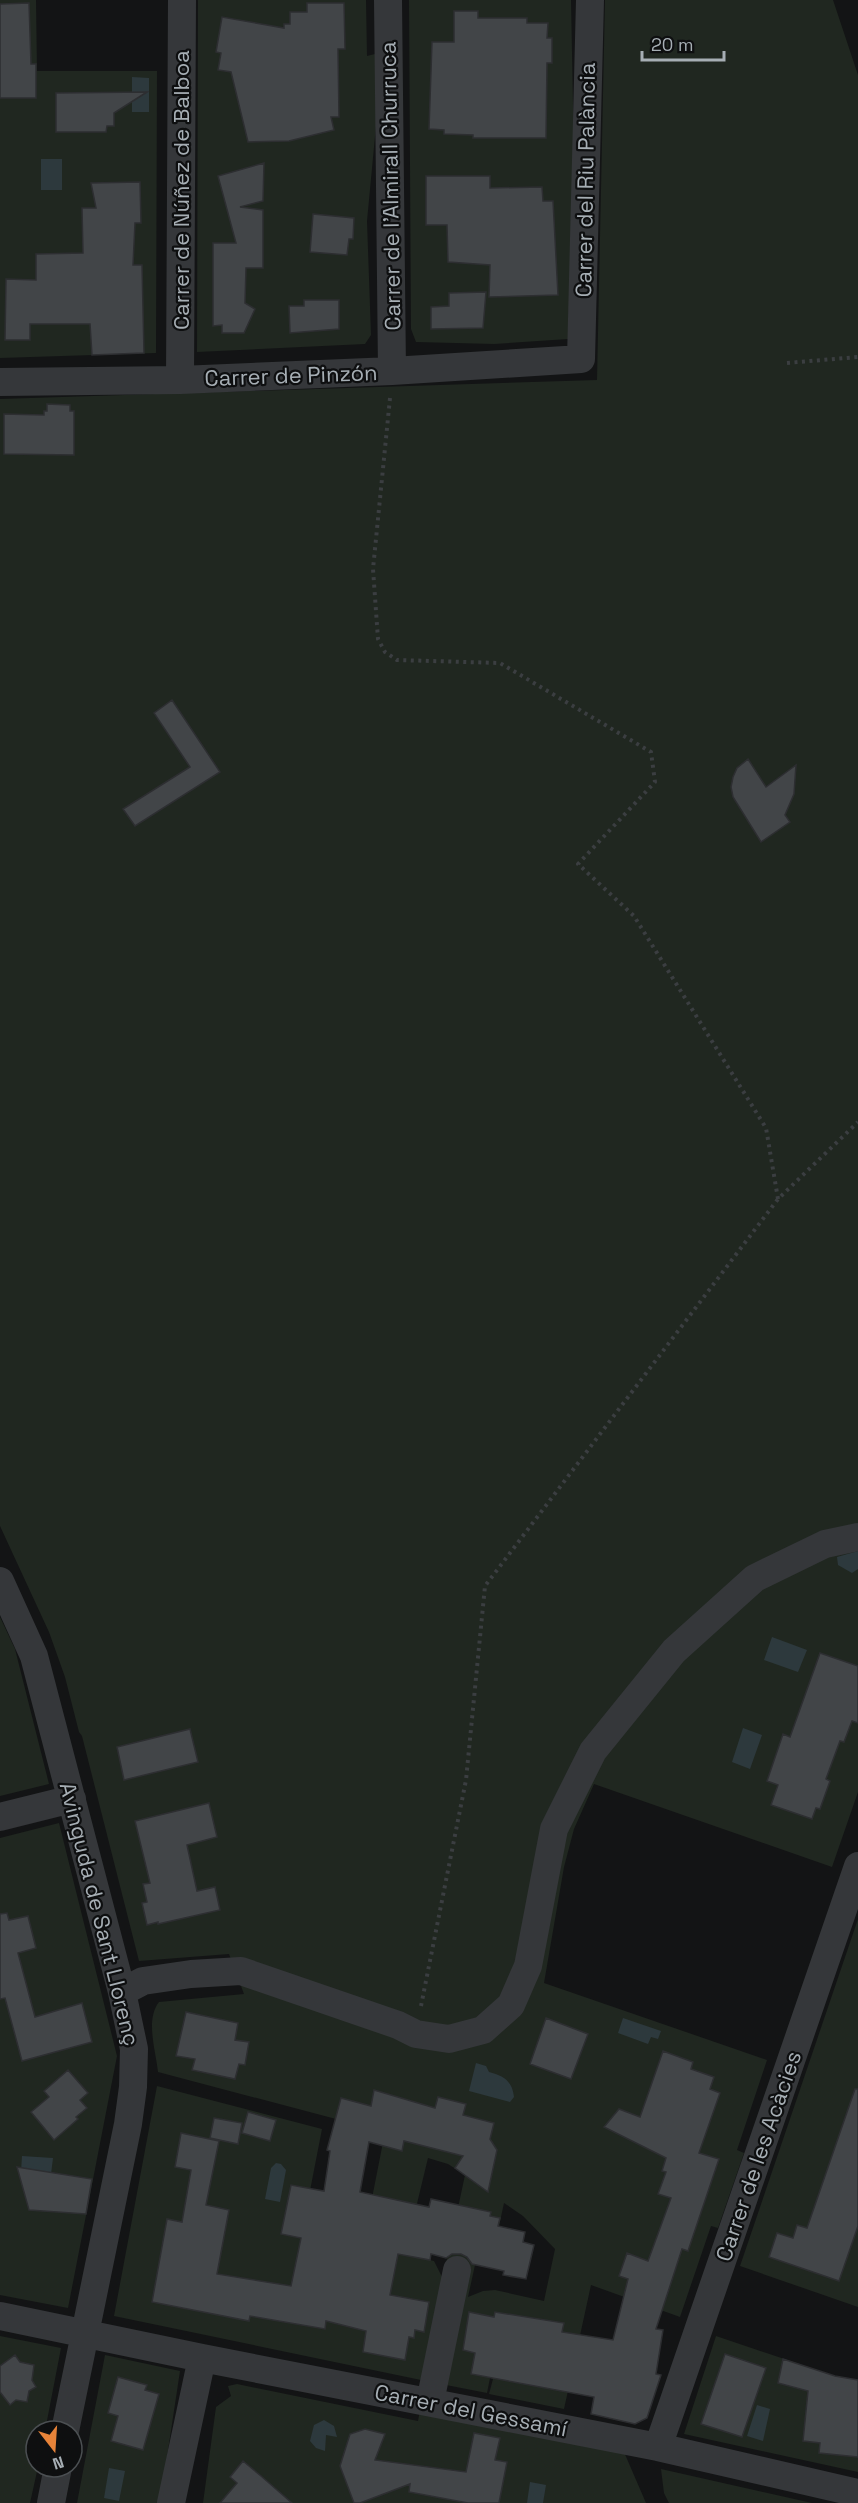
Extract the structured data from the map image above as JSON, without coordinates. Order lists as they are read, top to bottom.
{
  "streets": {
    "street": [
      "Carrer del Riu Palància",
      "Carrer de l'Almirall Churruca",
      "Carrer de Núñez de Balboa",
      "Carrer de Pinzón",
      "Avinguda de Sant Llorenç",
      "Carrer de les Acàcies",
      "Carrer del Gessamí"
    ]
  },
  "crossings": [
    ["Carrer del Riu Palància", "Carrer de Pinzón"],
    ["Carrer de l'Almirall Churruca", "Carrer de Pinzón"],
    ["Carrer de Núñez de Balboa", "Carrer de Pinzón"],
    ["Avinguda de Sant Llorenç", "Carrer del Gessamí"],
    ["Carrer de les Acàcies", "Carrer del Gessamí"]
  ],
  "scale_bar": "20 m",
  "north": "bottom"
}
